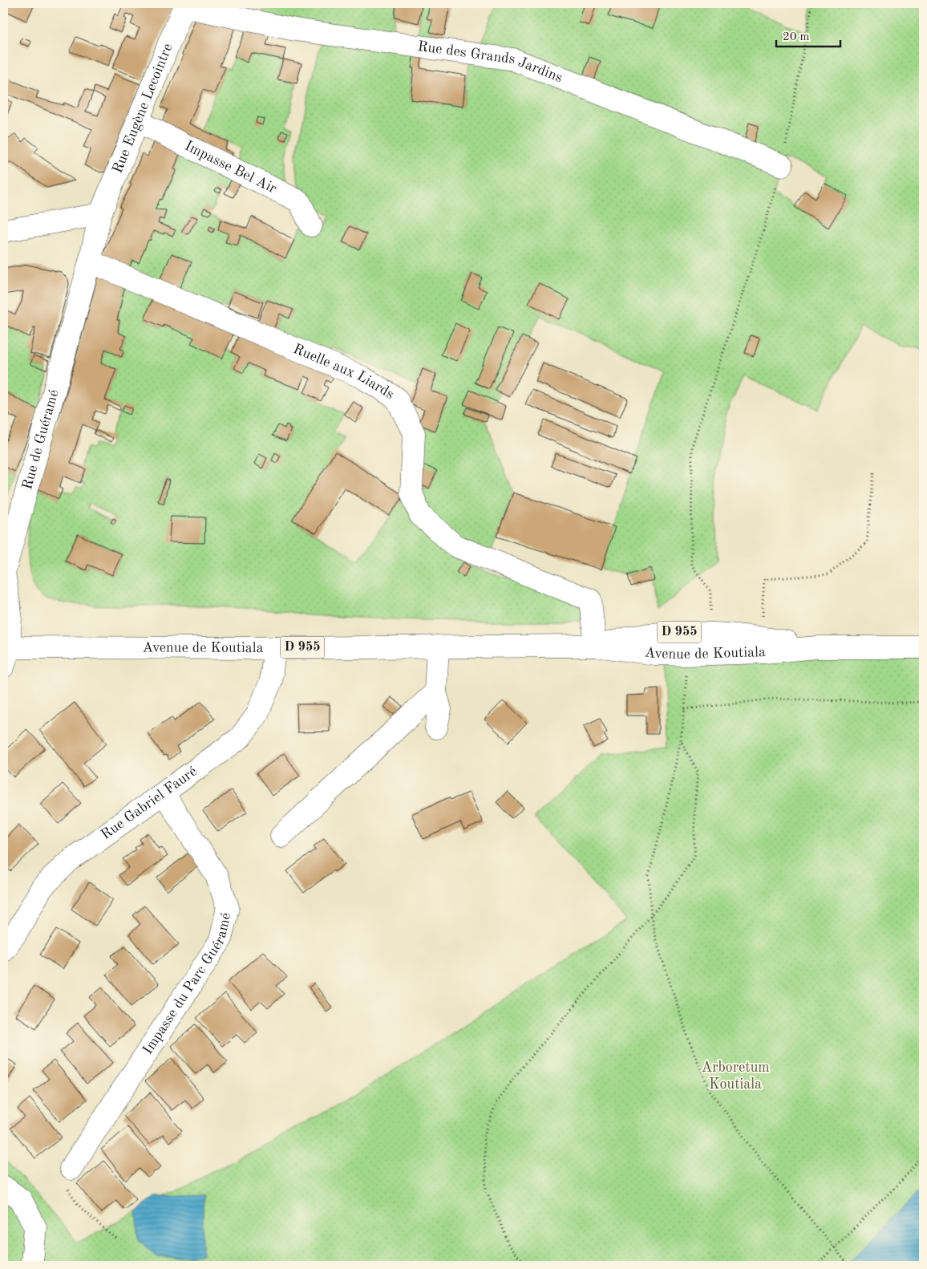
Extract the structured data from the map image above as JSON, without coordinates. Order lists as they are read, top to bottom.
{
  "streets": {
    "street": [
      "Rue des Grands Jardins",
      "Rue Eugène Lecointre",
      "Impasse Bel Air",
      "Ruelle aux Liards",
      "Rue de Guéramé",
      "D 955",
      "Avenue de Koutiala",
      "Rue Gabriel Fauré",
      "Impasse du Parc Guéramé"
    ]
  },
  "crossings": [
    ["Rue des Grands Jardins", "Rue Eugène Lecointre"],
    ["Rue Eugène Lecointre", "Impasse Bel Air"],
    ["Rue Eugène Lecointre", "Rue de Guéramé"],
    ["Ruelle aux Liards", "Rue de Guéramé"],
    ["Ruelle aux Liards", "Avenue de Koutiala"],
    ["Rue de Guéramé", "Avenue de Koutiala"],
    ["Avenue de Koutiala", "Rue Gabriel Fauré"],
    ["Rue Gabriel Fauré", "Impasse du Parc Guéramé"]
  ],
  "parks": ["Arboretum Koutiala"],
  "scale_bar": "20 m"
}
